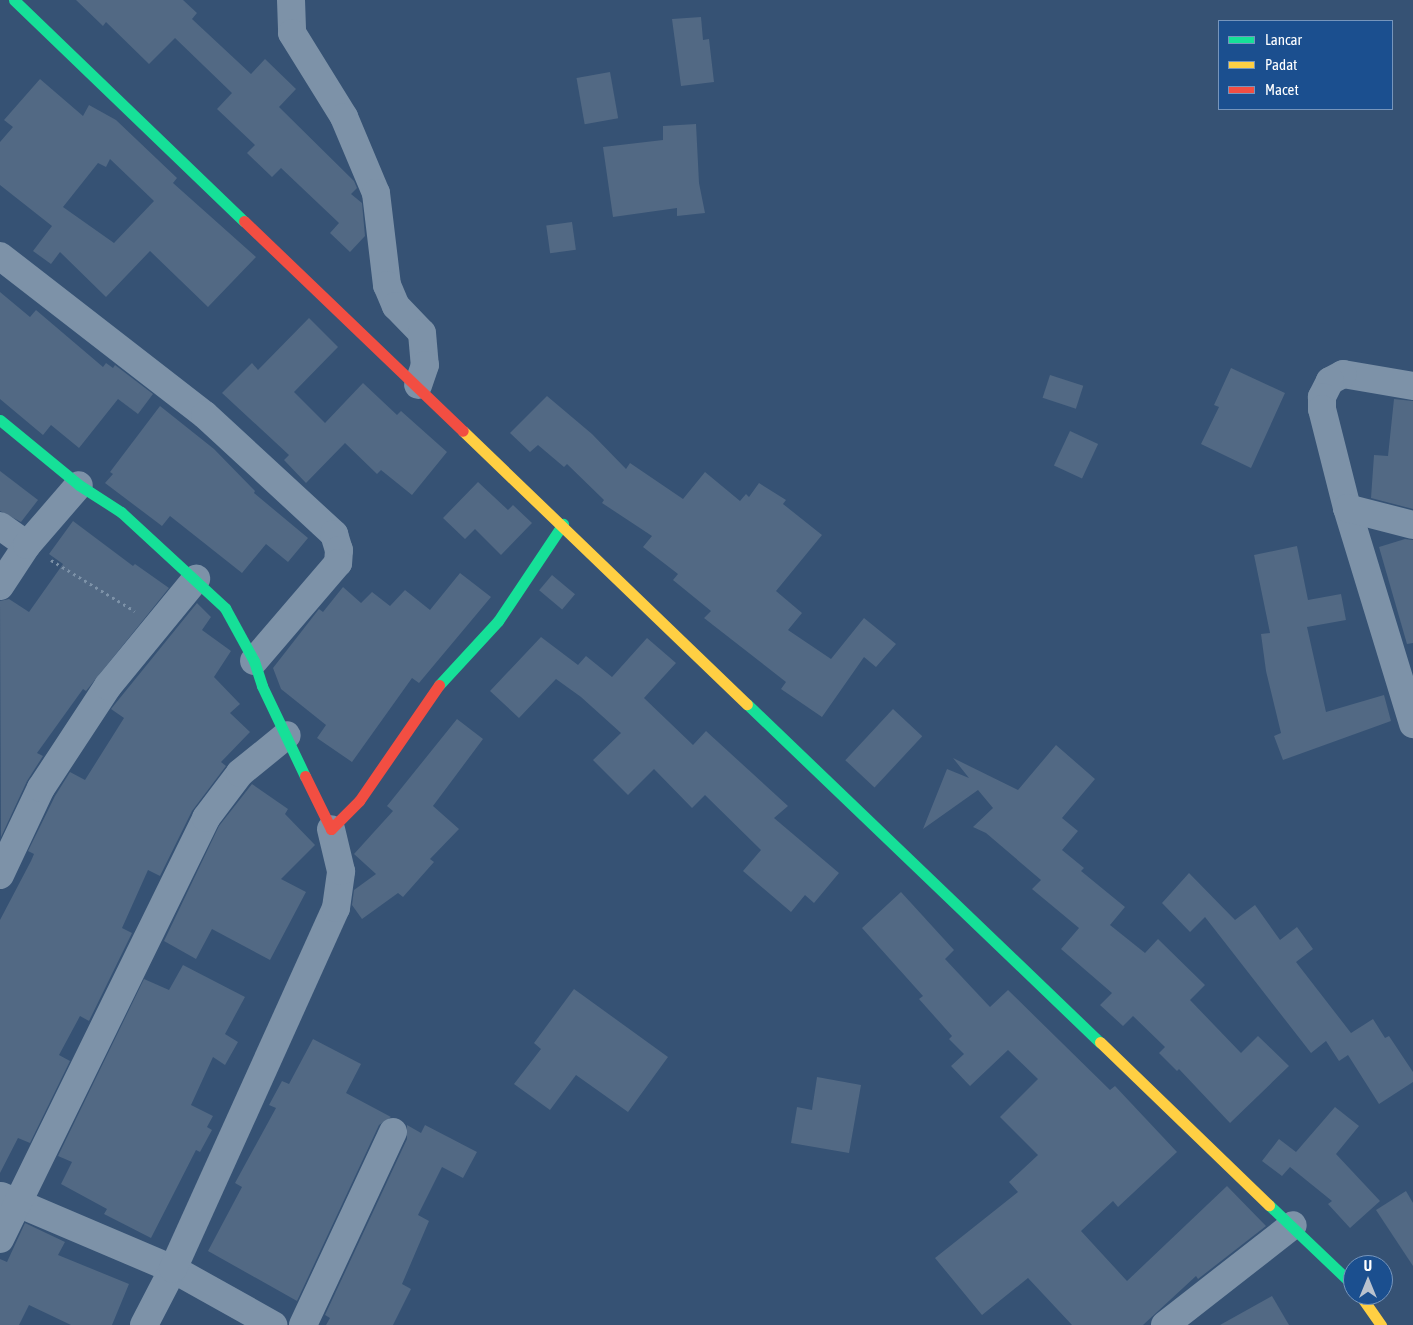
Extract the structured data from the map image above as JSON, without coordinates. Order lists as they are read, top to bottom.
{
  "legend": ["Lancar", "Padat", "Macet"],
  "north": "top"
}
